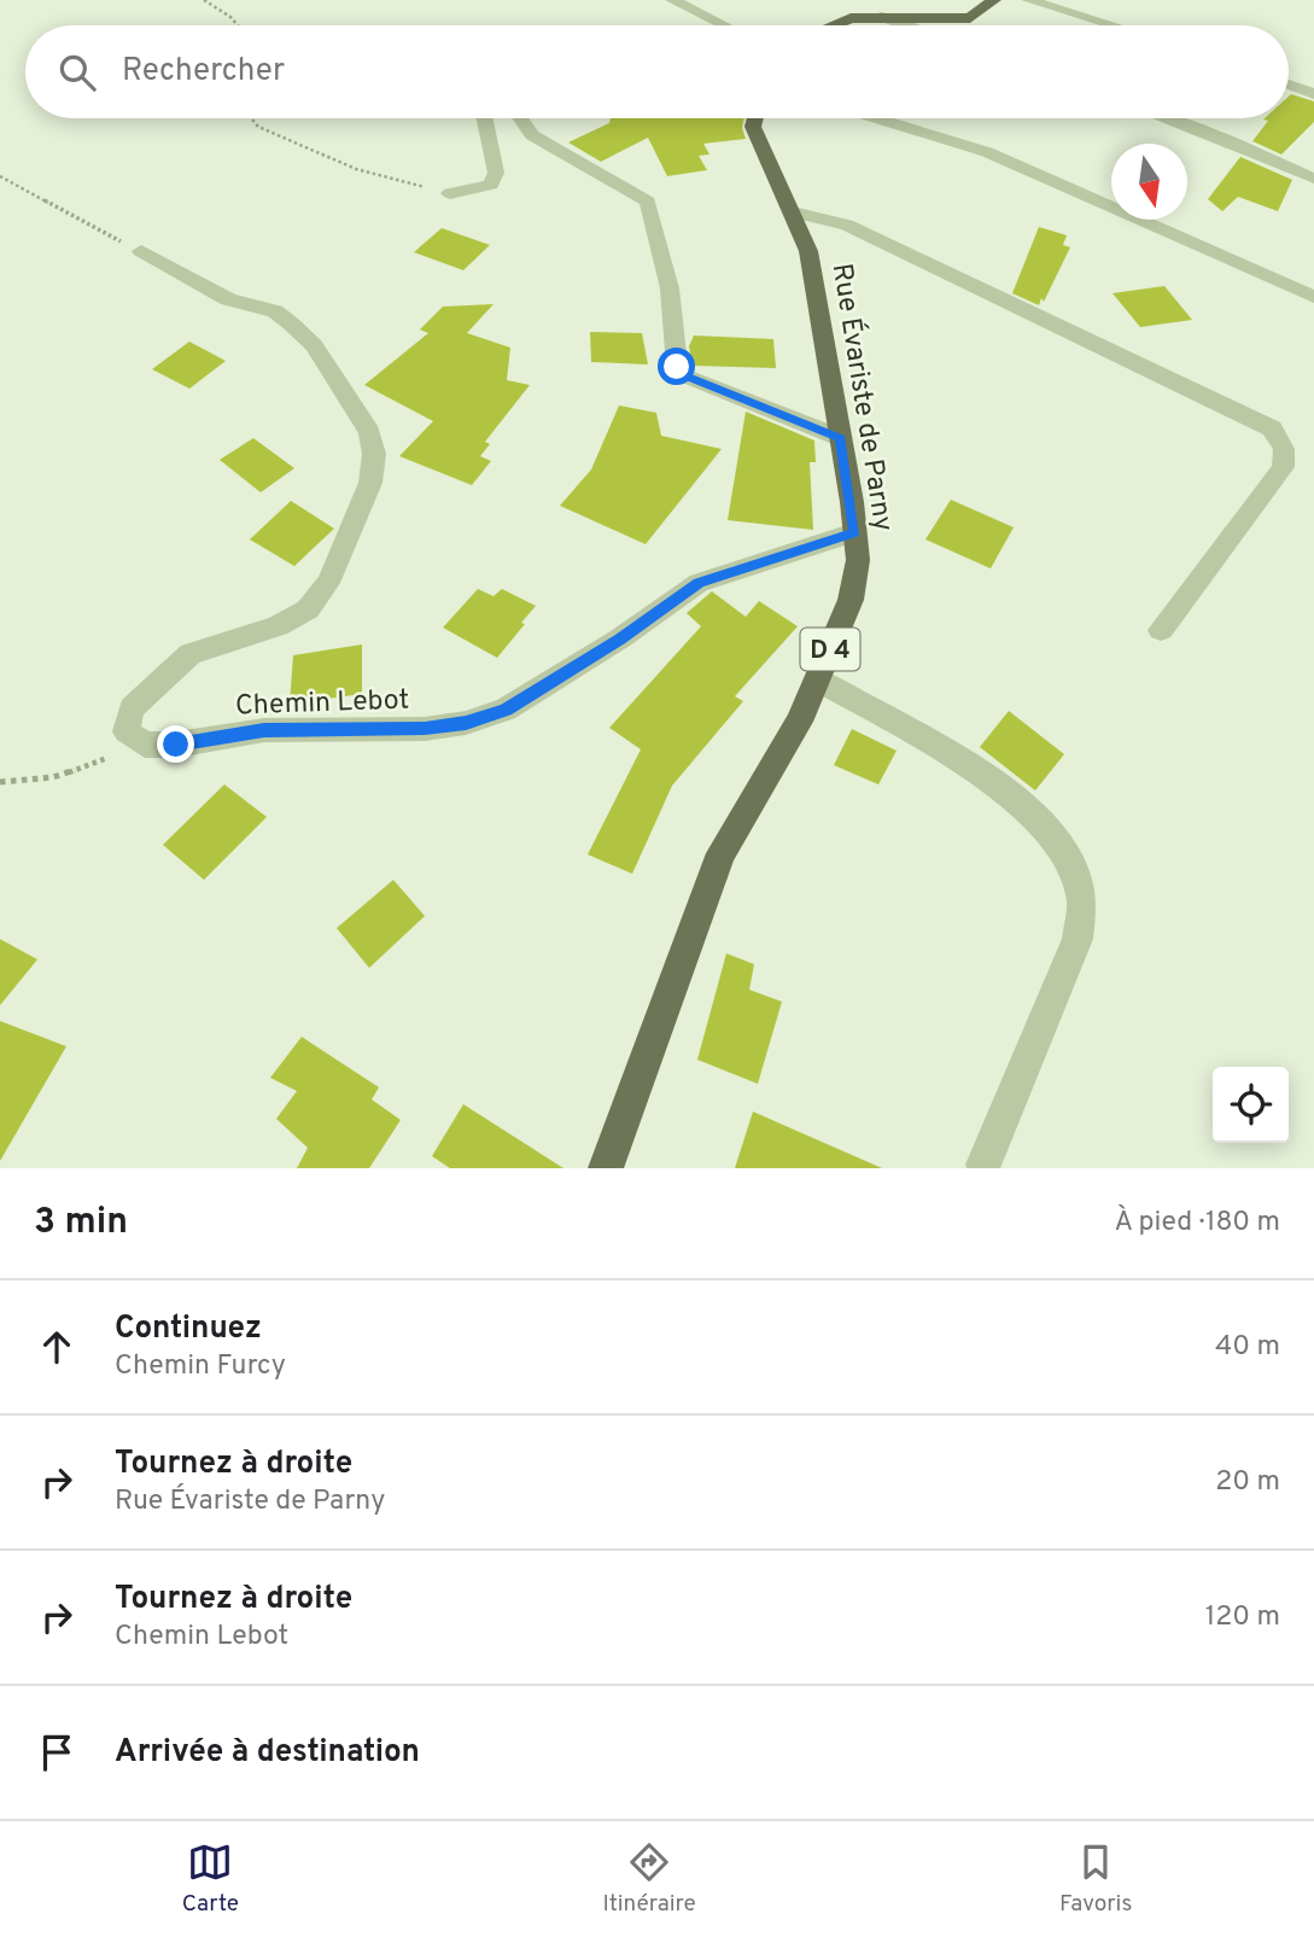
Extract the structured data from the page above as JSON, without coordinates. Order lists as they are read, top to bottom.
{
  "streets": {
    "main road": ["Rue Évariste de Parny", "D 4"],
    "street": ["Chemin Lebot"]
  },
  "crossings": [
    ["Rue Évariste de Parny", "Chemin Lebot"]
  ],
  "north": "bottom",
  "page": {
    "search": "Rechercher",
    "heading": ["3 min", "À pied · 180 m"],
    "list": [
      ["Continuez", "Chemin Furcy", "40 m"],
      ["Tournez à droite", "Rue Évariste de Parny", "20 m"],
      ["Tournez à droite", "Chemin Lebot", "120 m"],
      "Arrivée à destination"
    ],
    "nav": ["Carte", "Itinéraire", "Favoris"]
  }
}
